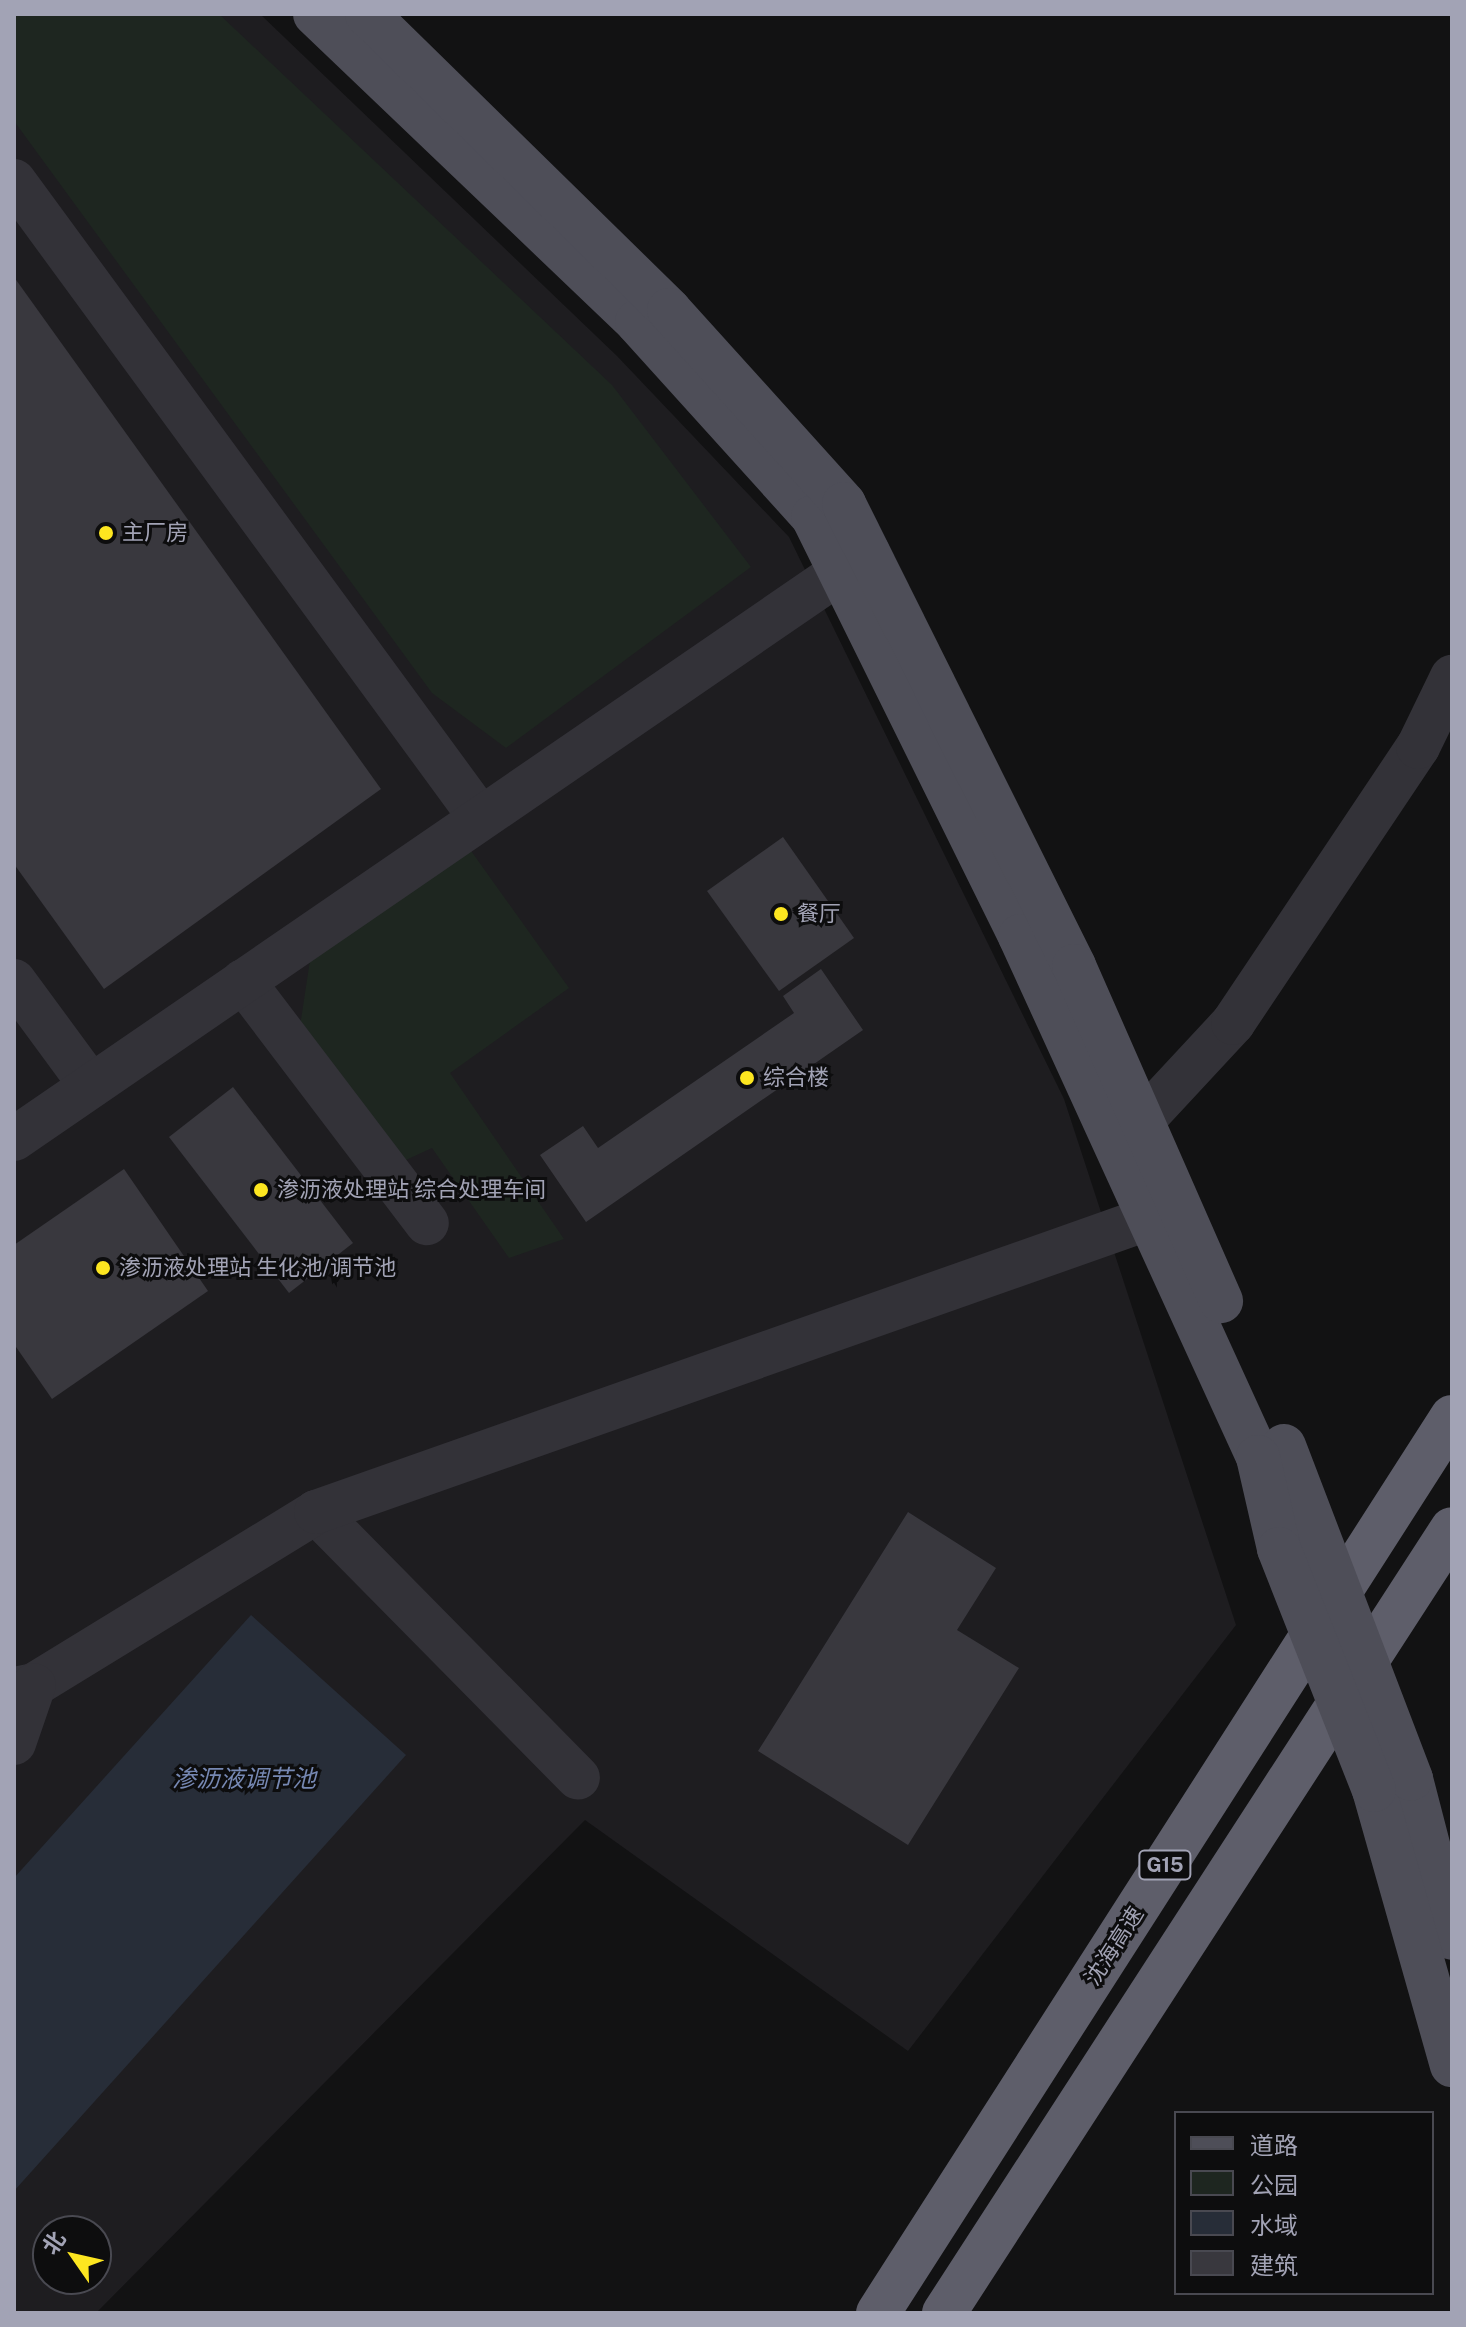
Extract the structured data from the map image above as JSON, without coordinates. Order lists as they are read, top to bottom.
{
  "streets": {
    "highway": ["G15", "沈海高速"]
  },
  "water": ["渗沥液调节池"],
  "places": [
    "主厂房",
    "餐厅",
    "综合楼",
    "渗沥液处理站 综合处理车间",
    "渗沥液处理站 生化池/调节池"
  ],
  "legend": [
    "道路",
    "公园",
    "水域",
    "建筑"
  ],
  "north": "top left"
}
